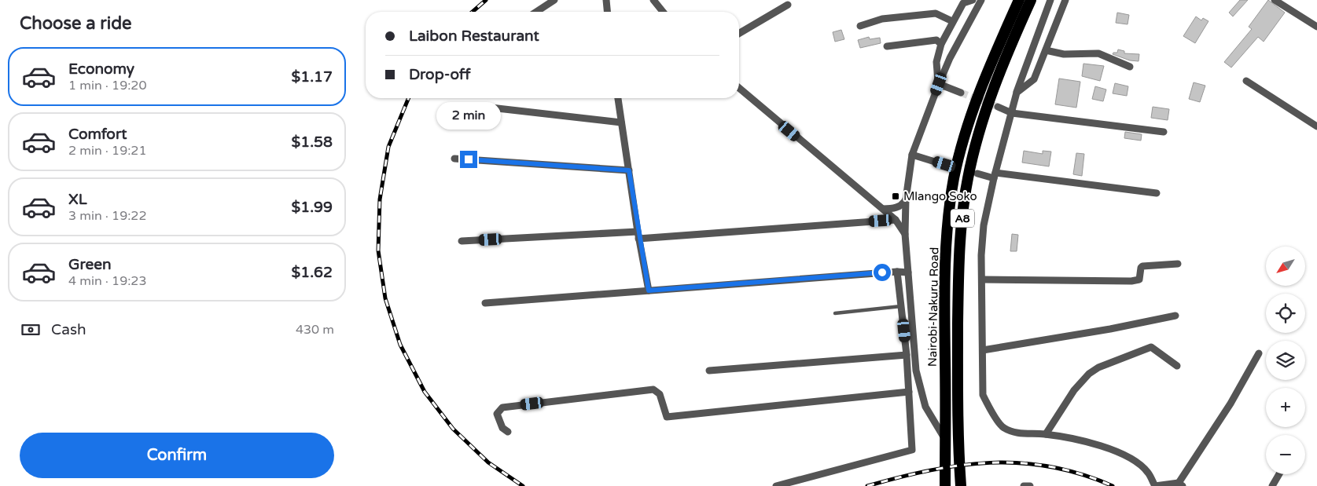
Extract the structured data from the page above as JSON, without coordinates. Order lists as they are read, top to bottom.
{
  "streets": {
    "highway": ["A8", "Nairobi-Nakuru Road"]
  },
  "places": {
    "transit": ["Mlango Soko"]
  },
  "north": "bottom left",
  "page": {
    "heading": "Choose a ride",
    "banner": ["Laibon Restaurant", "Drop-off"],
    "list": [
      {
        "name": "Economy",
        "note": "1 min · 19:20",
        "value": "$1.17"
      },
      {
        "name": "Comfort",
        "note": "2 min · 19:21",
        "value": "$1.58"
      },
      {
        "name": "XL",
        "note": "3 min · 19:22",
        "value": "$1.99"
      },
      {
        "name": "Green",
        "note": "4 min · 19:23",
        "value": "$1.62"
      }
    ],
    "bubble": "2 min",
    "map_buttons": ["+", "−"],
    "pay": ["Cash", "430 m"],
    "buttons": "Confirm"
  }
}
